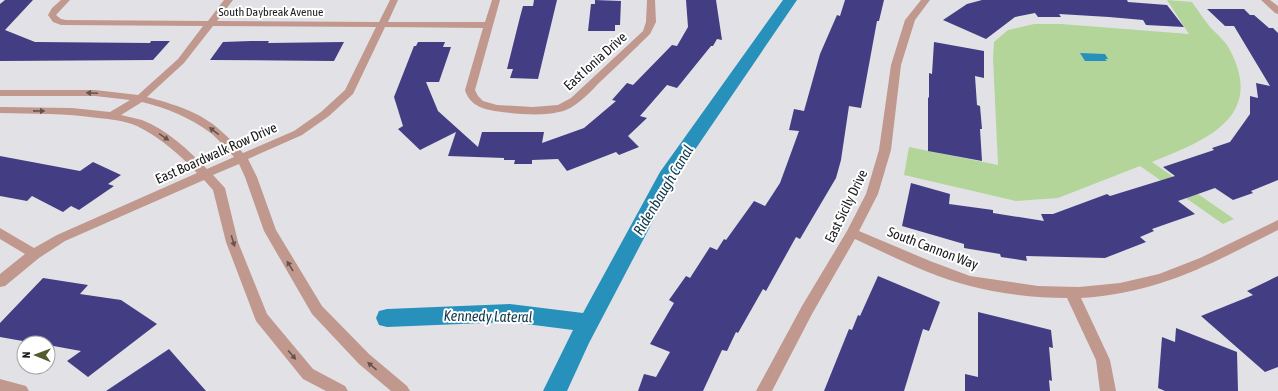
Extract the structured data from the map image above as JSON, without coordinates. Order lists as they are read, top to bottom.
{
  "streets": {
    "street": [
      "South Daybreak Avenue",
      "East Ionia Drive",
      "East Boardwalk Row Drive",
      "East Sicily Drive",
      "South Cannon Way"
    ]
  },
  "crossings": [
    ["South Daybreak Avenue", "East Ionia Drive"],
    ["South Daybreak Avenue", "East Boardwalk Row Drive"],
    ["East Sicily Drive", "South Cannon Way"]
  ],
  "water": ["Ridenbaugh Canal", "Kennedy Lateral"],
  "north": "left"
}
